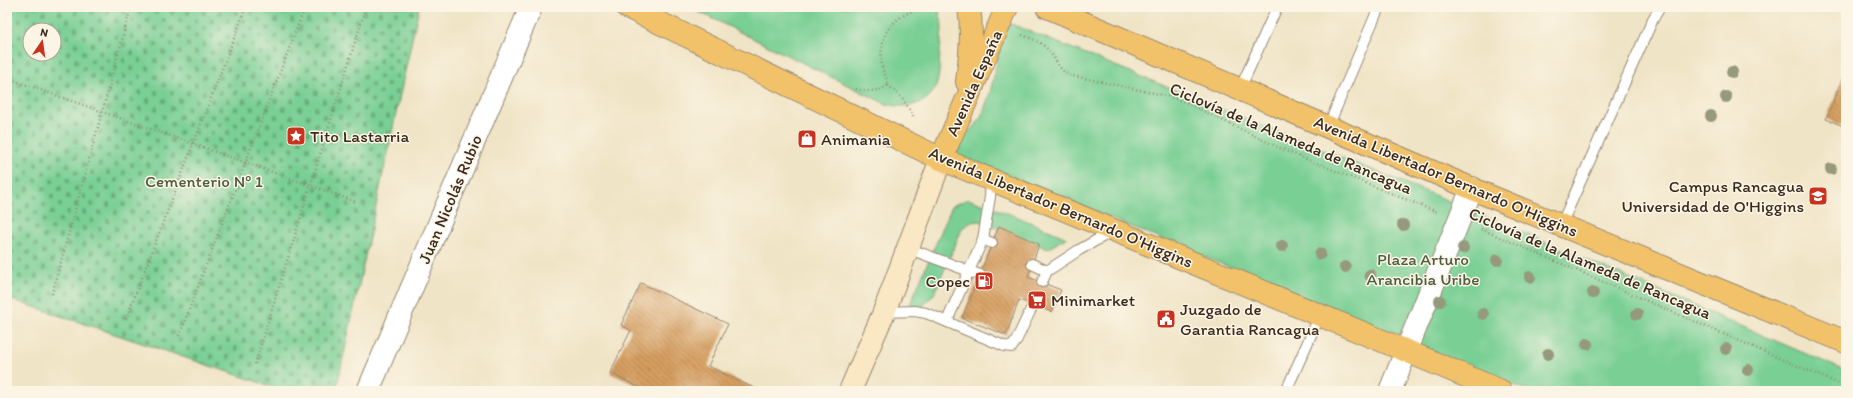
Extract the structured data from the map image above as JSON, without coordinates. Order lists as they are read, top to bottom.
{
  "streets": {
    "main road": ["Avenida España", "Avenida Libertador Bernardo O'Higgins"],
    "street": ["Juan Nicolás Rubio"],
    "path": ["Ciclovía de la Alameda de Rancagua"]
  },
  "crossings": [
    ["Avenida España", "Ciclovía de la Alameda de Rancagua"],
    ["Avenida España", "Avenida Libertador Bernardo O'Higgins"]
  ],
  "parks": ["Cementerio Nº 1", "Plaza Arturo Arancibia Uribe"],
  "places": {
    "place": ["Tito Lastarria"],
    "shop": ["Animania"],
    "school or university": ["Campus Rancagua Universidad de O'Higgins"],
    "fuel station": ["Copec"],
    "supermarket": ["Minimarket"],
    "public building": ["Juzgado de Garantia Rancagua"]
  },
  "north": "top"
}
